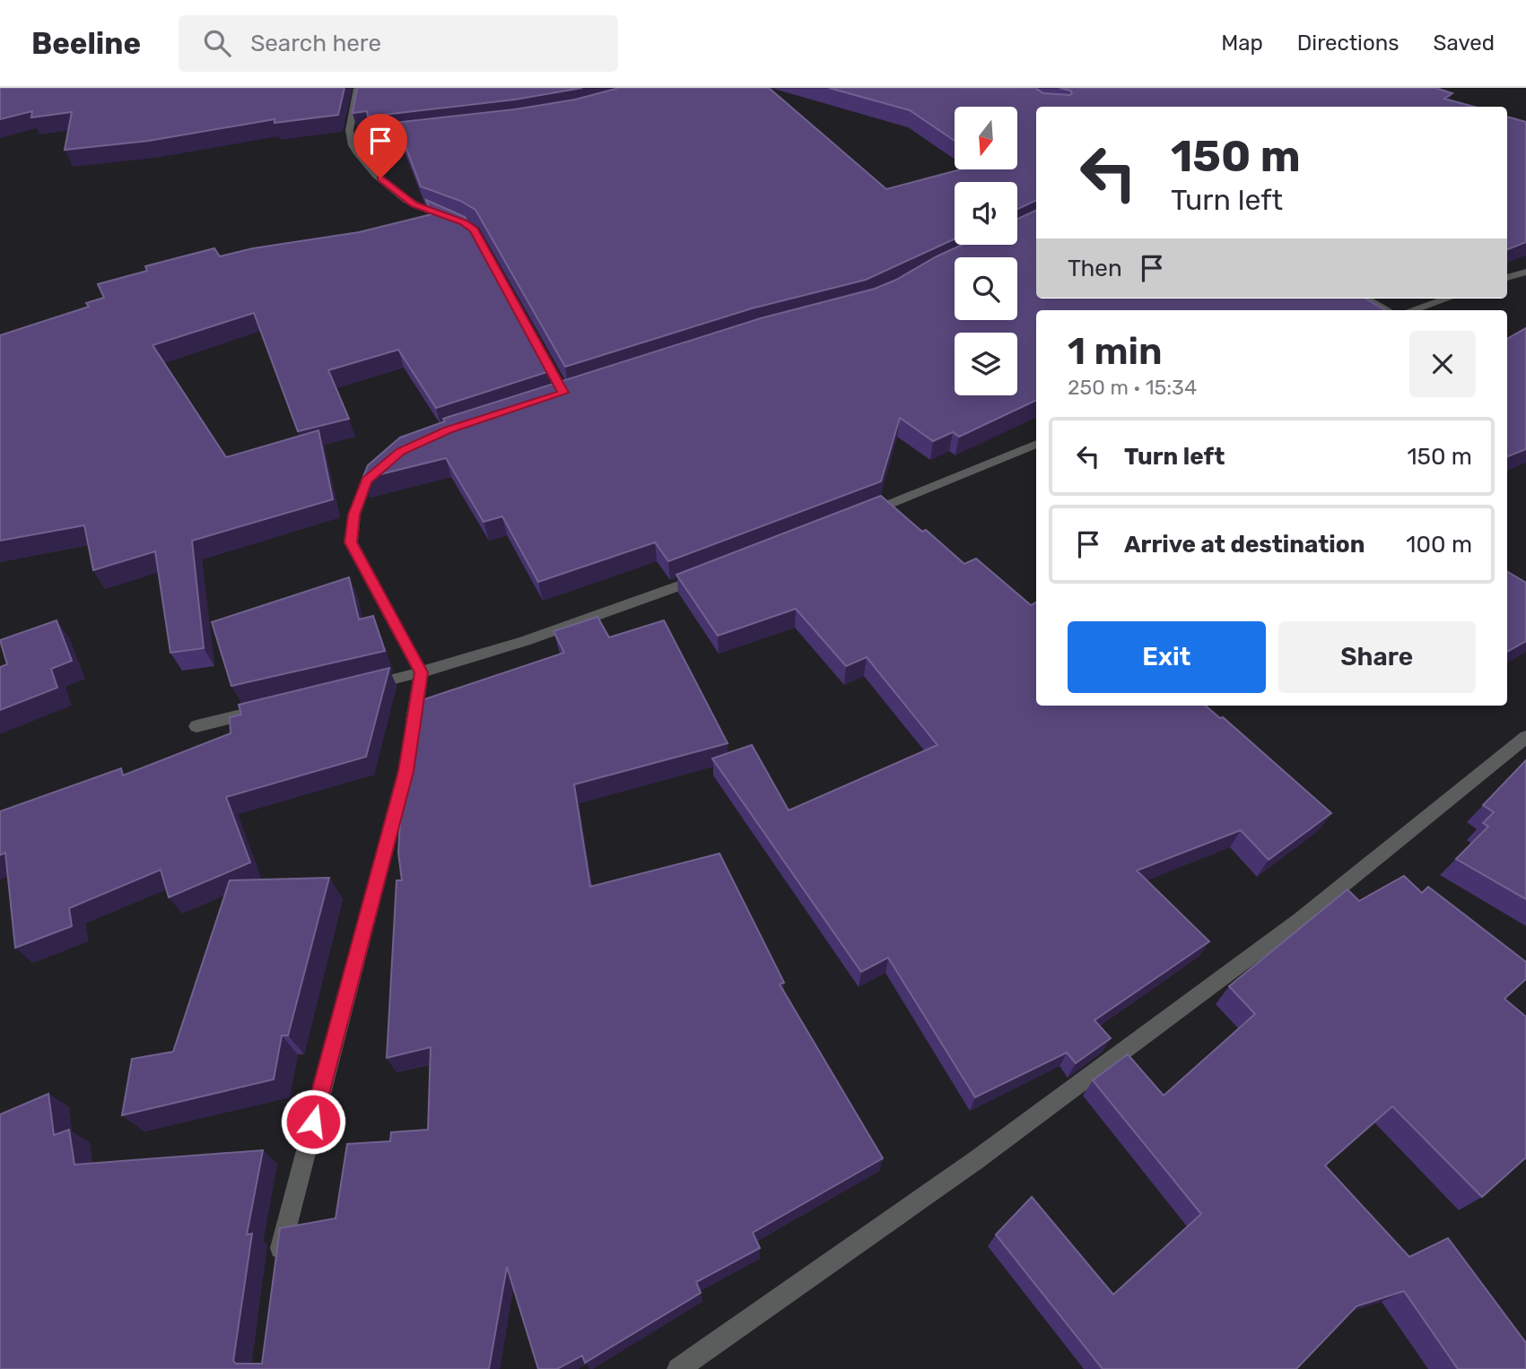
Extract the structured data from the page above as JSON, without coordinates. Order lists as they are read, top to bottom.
{
  "north": "bottom",
  "page": {
    "header": "Beeline",
    "search": "Search here",
    "nav": ["Map", "Directions", "Saved"],
    "turn": ["150 m", "Turn left"],
    "then": "Then",
    "heading": ["1 min", "250 m · 15:34"],
    "list": [
      {
        "name": "Turn left",
        "value": "150 m"
      },
      {
        "name": "Arrive at destination",
        "value": "100 m"
      }
    ],
    "buttons": ["Exit", "Share"]
  }
}
